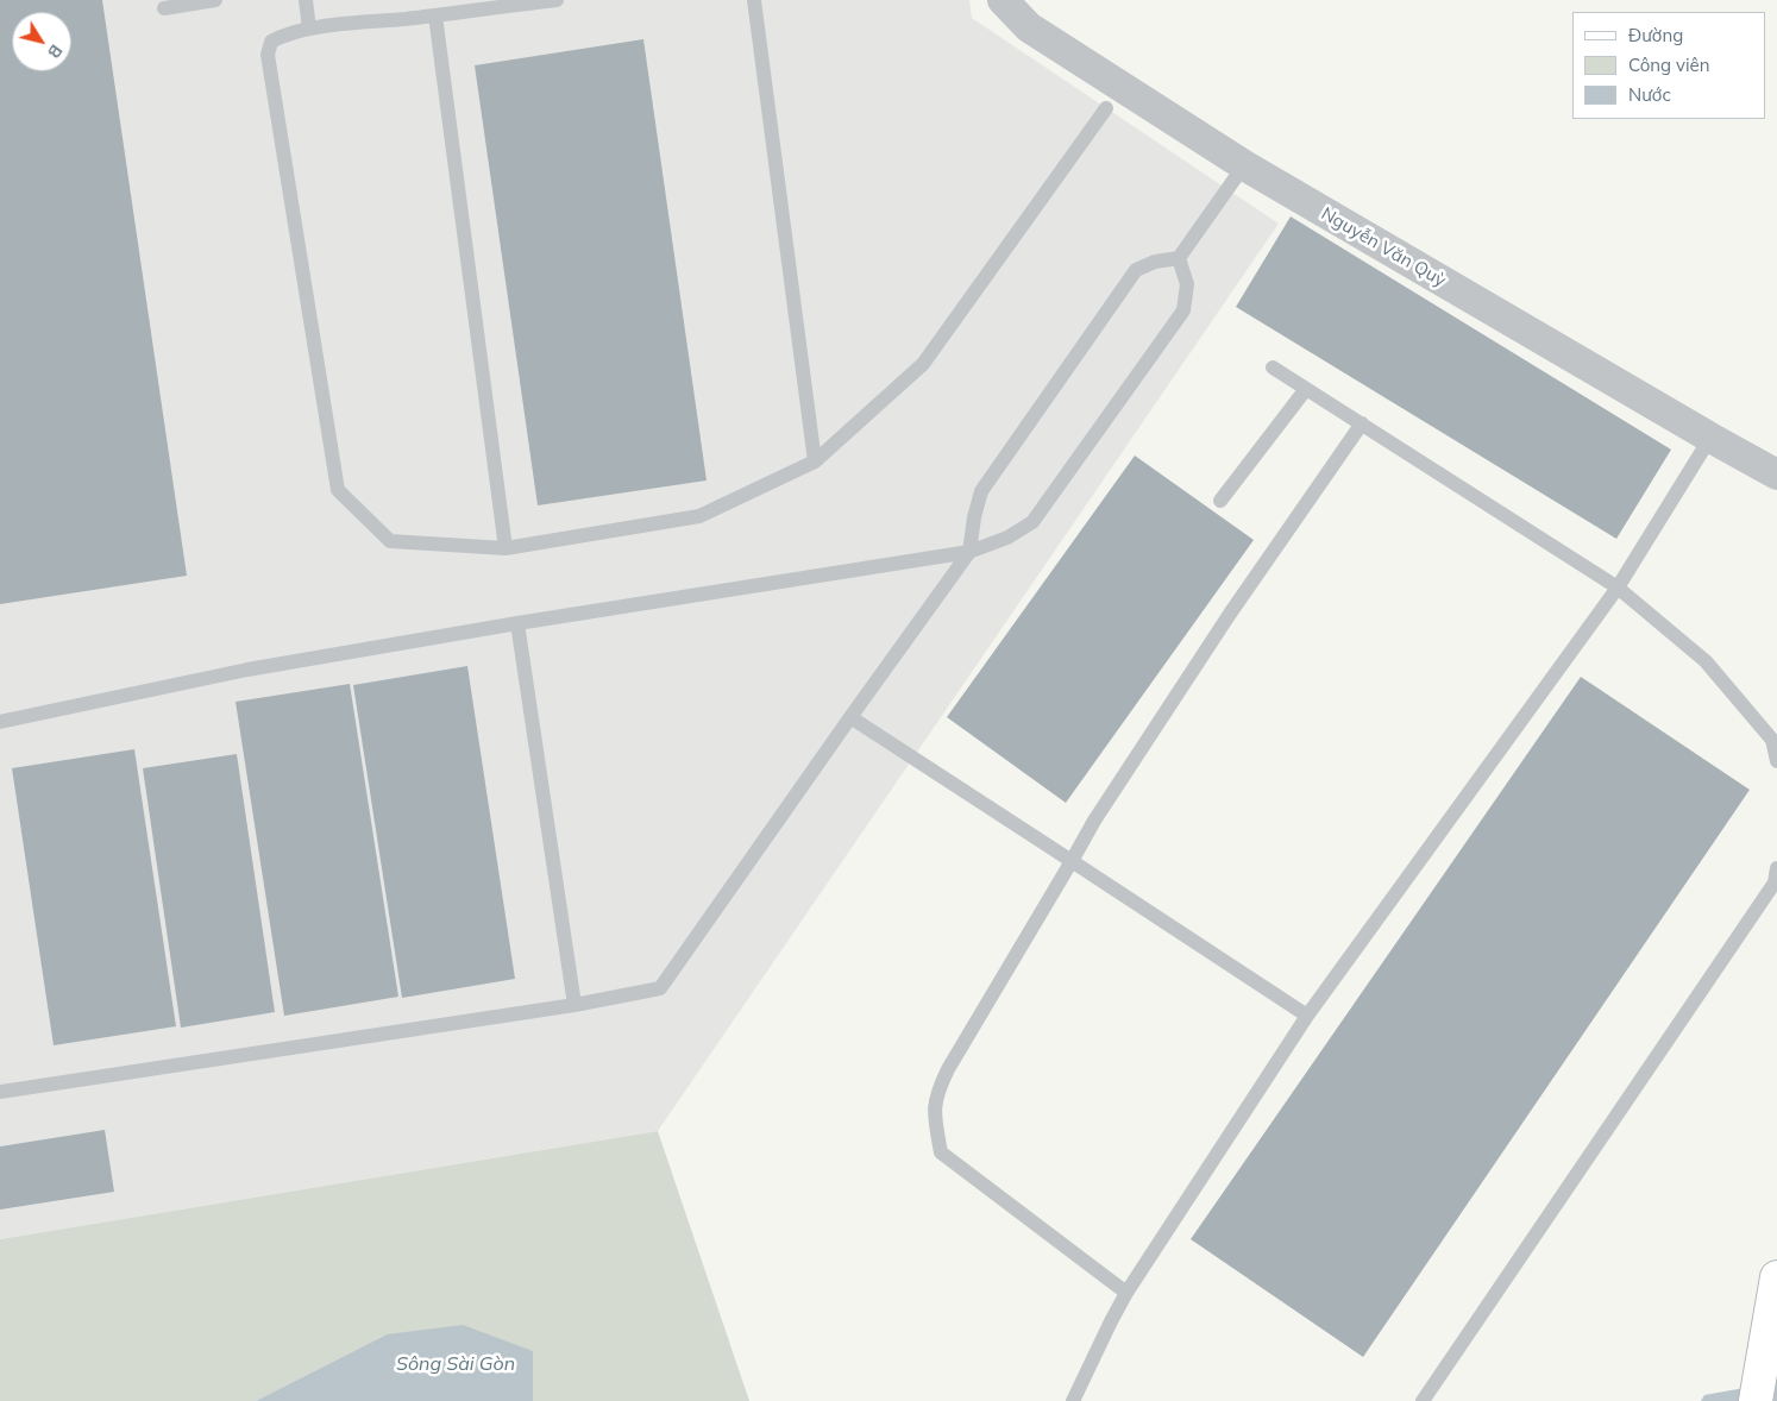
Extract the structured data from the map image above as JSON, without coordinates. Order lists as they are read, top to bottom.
{
  "streets": {
    "street": ["Nguyễn Văn Quỳ"]
  },
  "water": ["Sông Sài Gòn"],
  "legend": ["Đường", "Công viên", "Nước"],
  "north": "bottom right"
}
